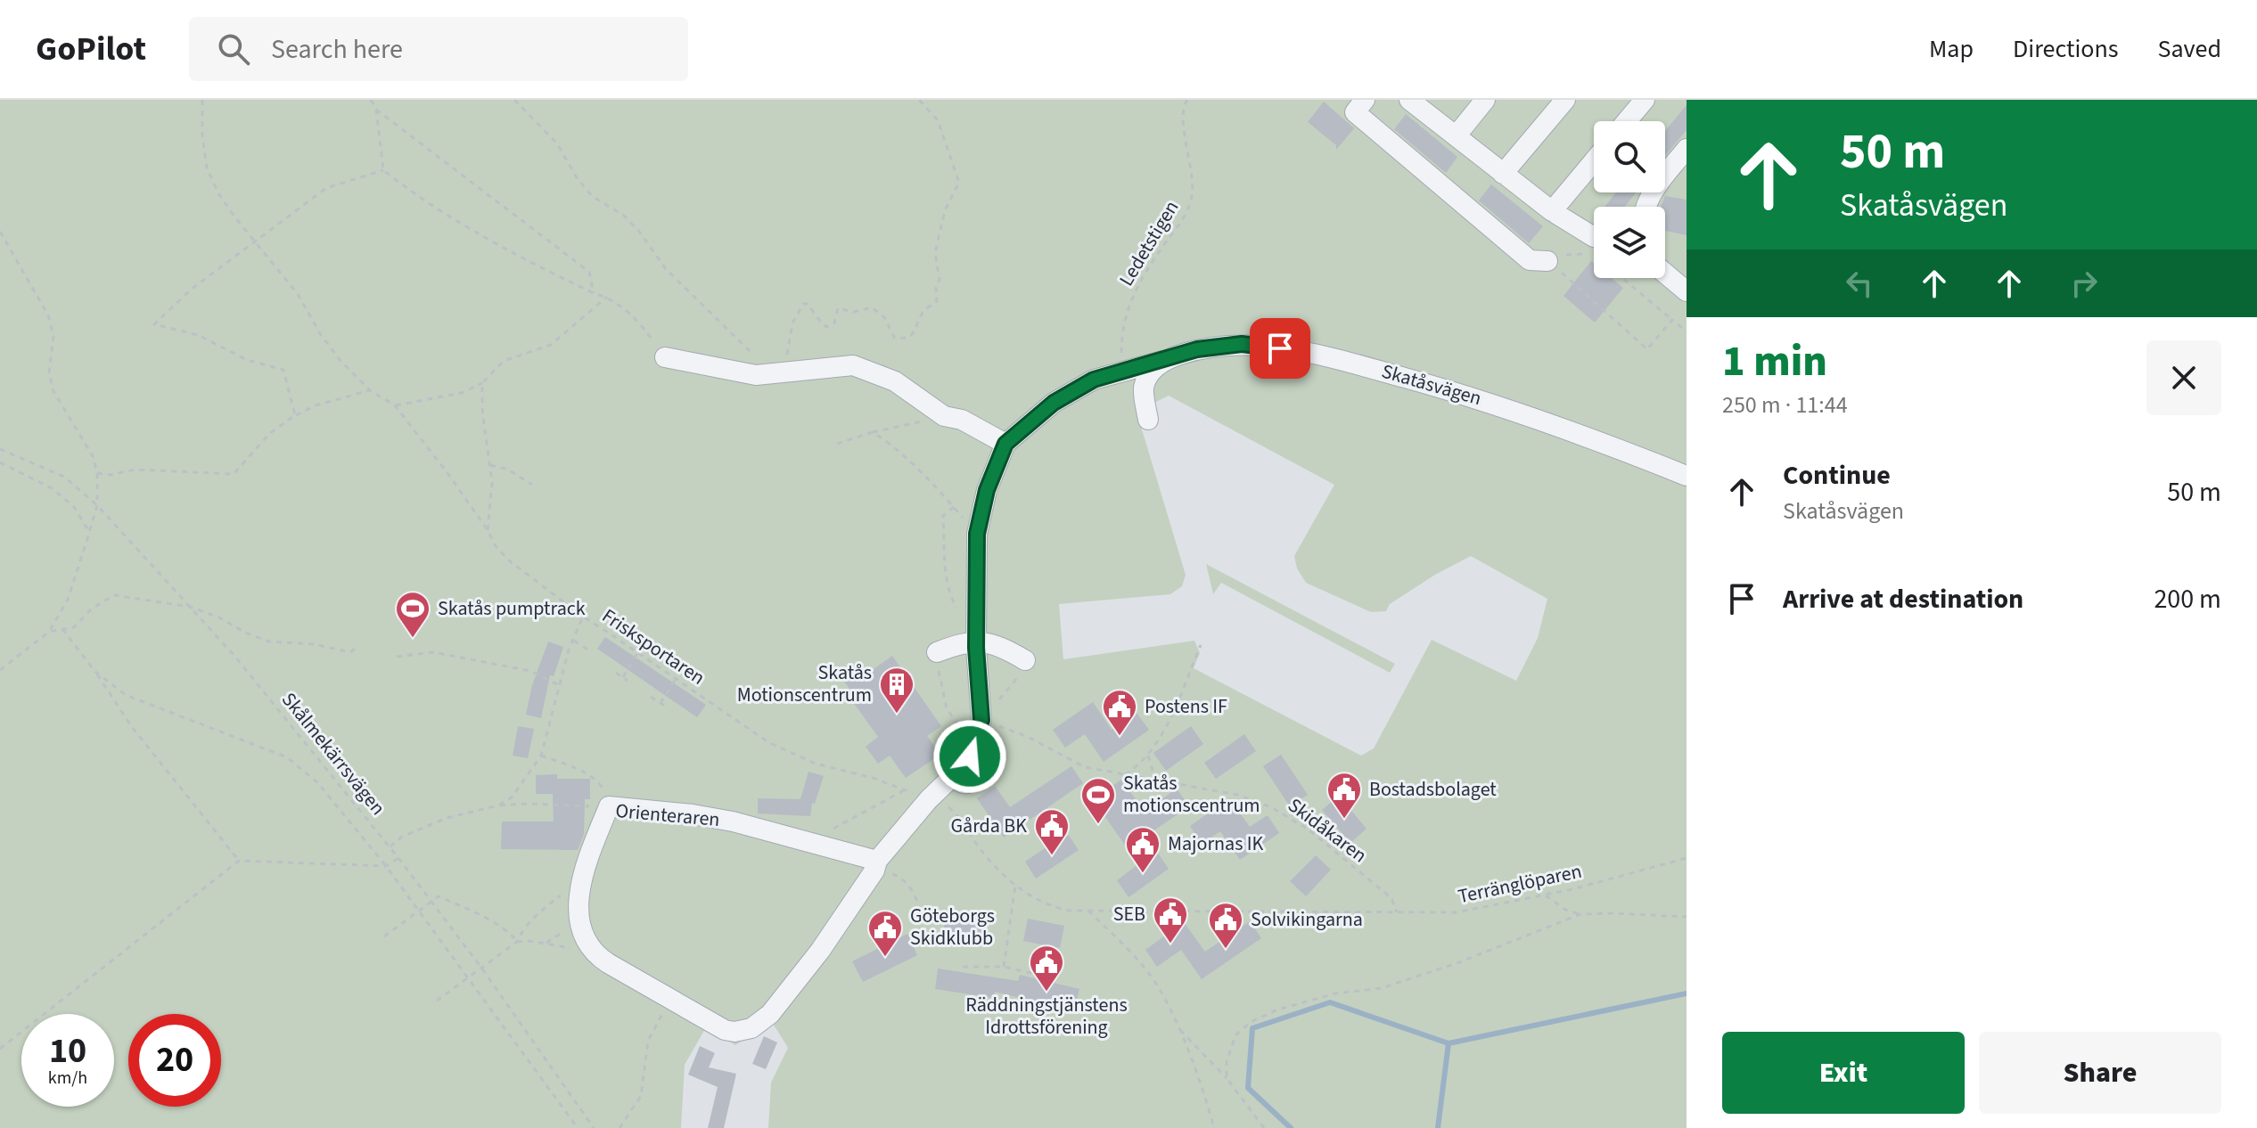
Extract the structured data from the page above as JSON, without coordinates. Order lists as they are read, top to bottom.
{
  "streets": {
    "street": ["Skatåsvägen", "Orienteraren"],
    "path": [
      "Ledetstigen",
      "Frisksportaren",
      "Skålmekärrsvägen",
      "Skidåkaren",
      "Terränglöparen"
    ]
  },
  "crossings": [
    ["Skatåsvägen", "Skidåkaren"],
    ["Frisksportaren", "Terränglöparen"],
    ["Skidåkaren", "Terränglöparen"]
  ],
  "places": {
    "sports": ["Skatås pumptrack", "Skatås motionscentrum"],
    "building": ["Skatås Motionscentrum"],
    "public building": [
      "Postens IF",
      "Bostadsbolaget",
      "Gårda BK",
      "Majornas IK",
      "SEB",
      "Solvikingarna",
      "Göteborgs Skidklubb",
      "Räddningstjänstens Idrottsförening"
    ]
  },
  "page": {
    "header": "GoPilot",
    "search": "Search here",
    "nav": ["Map", "Directions", "Saved"],
    "turn": ["50 m", "Skatåsvägen"],
    "heading": ["1 min", "250 m · 11:44"],
    "list": [
      {
        "name": "Continue",
        "note": "Skatåsvägen",
        "value": "50 m"
      },
      {
        "name": "Arrive at destination",
        "value": "200 m"
      }
    ],
    "speed": "10 km/h",
    "limit": "20",
    "buttons": ["Exit", "Share"]
  }
}
